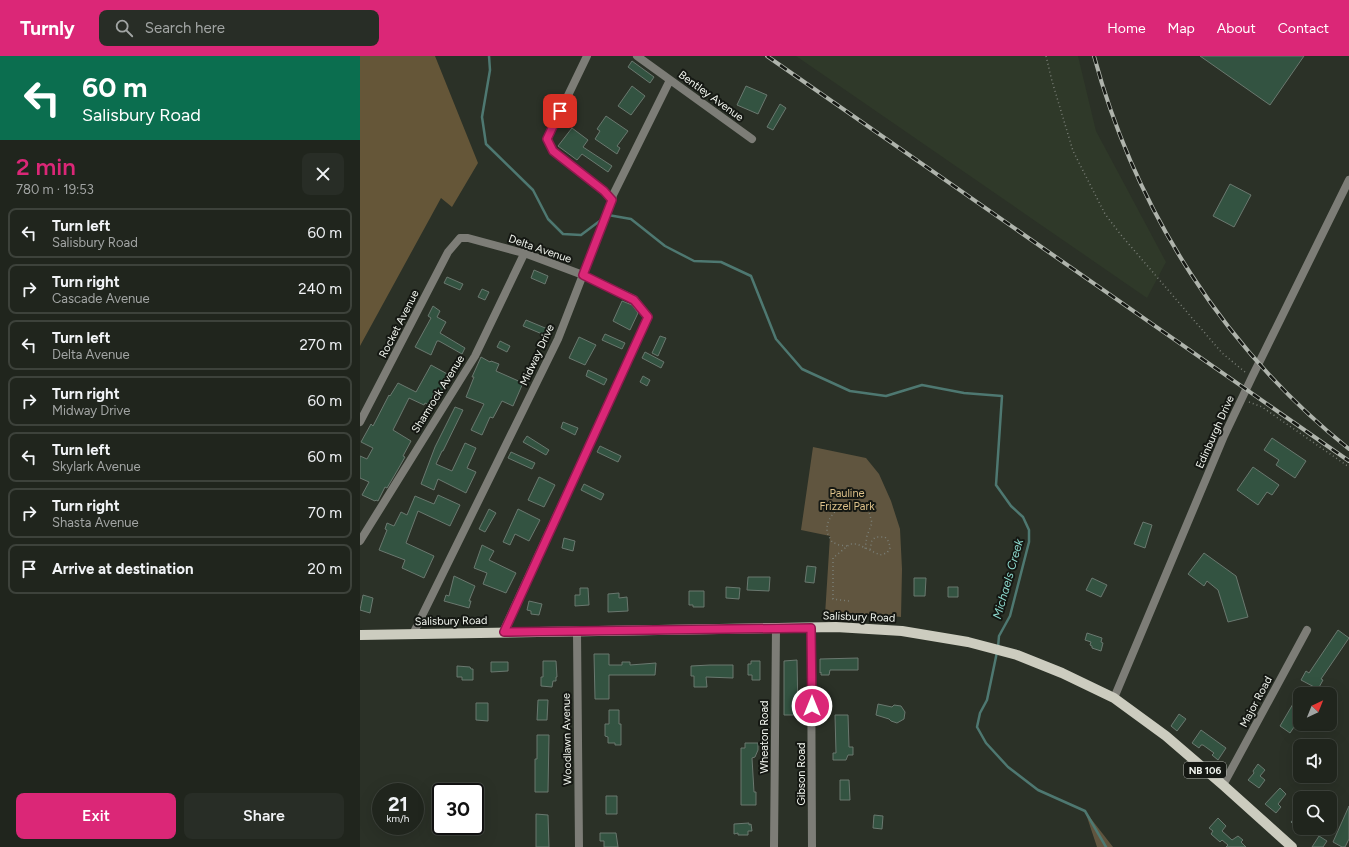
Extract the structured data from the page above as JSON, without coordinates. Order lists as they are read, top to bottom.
{
  "streets": {
    "main road": ["Salisbury Road", "NB 106"],
    "street": [
      "Bentley Avenue",
      "Delta Avenue",
      "Rocket Avenue",
      "Midway Drive",
      "Shamrock Avenue",
      "Edinburgh Drive",
      "Major Road",
      "Wheaton Road",
      "Woodlawn Avenue",
      "Gibson Road"
    ]
  },
  "crossings": [
    ["Bentley Avenue", "Midway Drive"],
    ["Delta Avenue", "Rocket Avenue"],
    ["Delta Avenue", "Midway Drive"],
    ["Delta Avenue", "Shamrock Avenue"],
    ["Delta Avenue", "Salisbury Road"],
    ["Midway Drive", "Salisbury Road"],
    ["Edinburgh Drive", "Salisbury Road"],
    ["Salisbury Road", "Major Road"],
    ["Salisbury Road", "Wheaton Road"],
    ["Salisbury Road", "Woodlawn Avenue"],
    ["Salisbury Road", "Gibson Road"]
  ],
  "water": ["Michaels Creek"],
  "parks": ["Pauline Frizzel Park"],
  "north": "top right",
  "page": {
    "header": "Turnly",
    "search": "Search here",
    "nav": [
      "Home",
      "Map",
      "About",
      "Contact"
    ],
    "turn": ["60 m", "Salisbury Road"],
    "heading": ["2 min", "780 m · 19:53"],
    "list": [
      {
        "name": "Turn left",
        "note": "Salisbury Road",
        "value": "60 m"
      },
      {
        "name": "Turn right",
        "note": "Cascade Avenue",
        "value": "240 m"
      },
      {
        "name": "Turn left",
        "note": "Delta Avenue",
        "value": "270 m"
      },
      {
        "name": "Turn right",
        "note": "Midway Drive",
        "value": "60 m"
      },
      {
        "name": "Turn left",
        "note": "Skylark Avenue",
        "value": "60 m"
      },
      {
        "name": "Turn right",
        "note": "Shasta Avenue",
        "value": "70 m"
      },
      {
        "name": "Arrive at destination",
        "value": "20 m"
      }
    ],
    "speed": "21 km/h",
    "limit": "30",
    "buttons": ["Exit", "Share"]
  }
}
